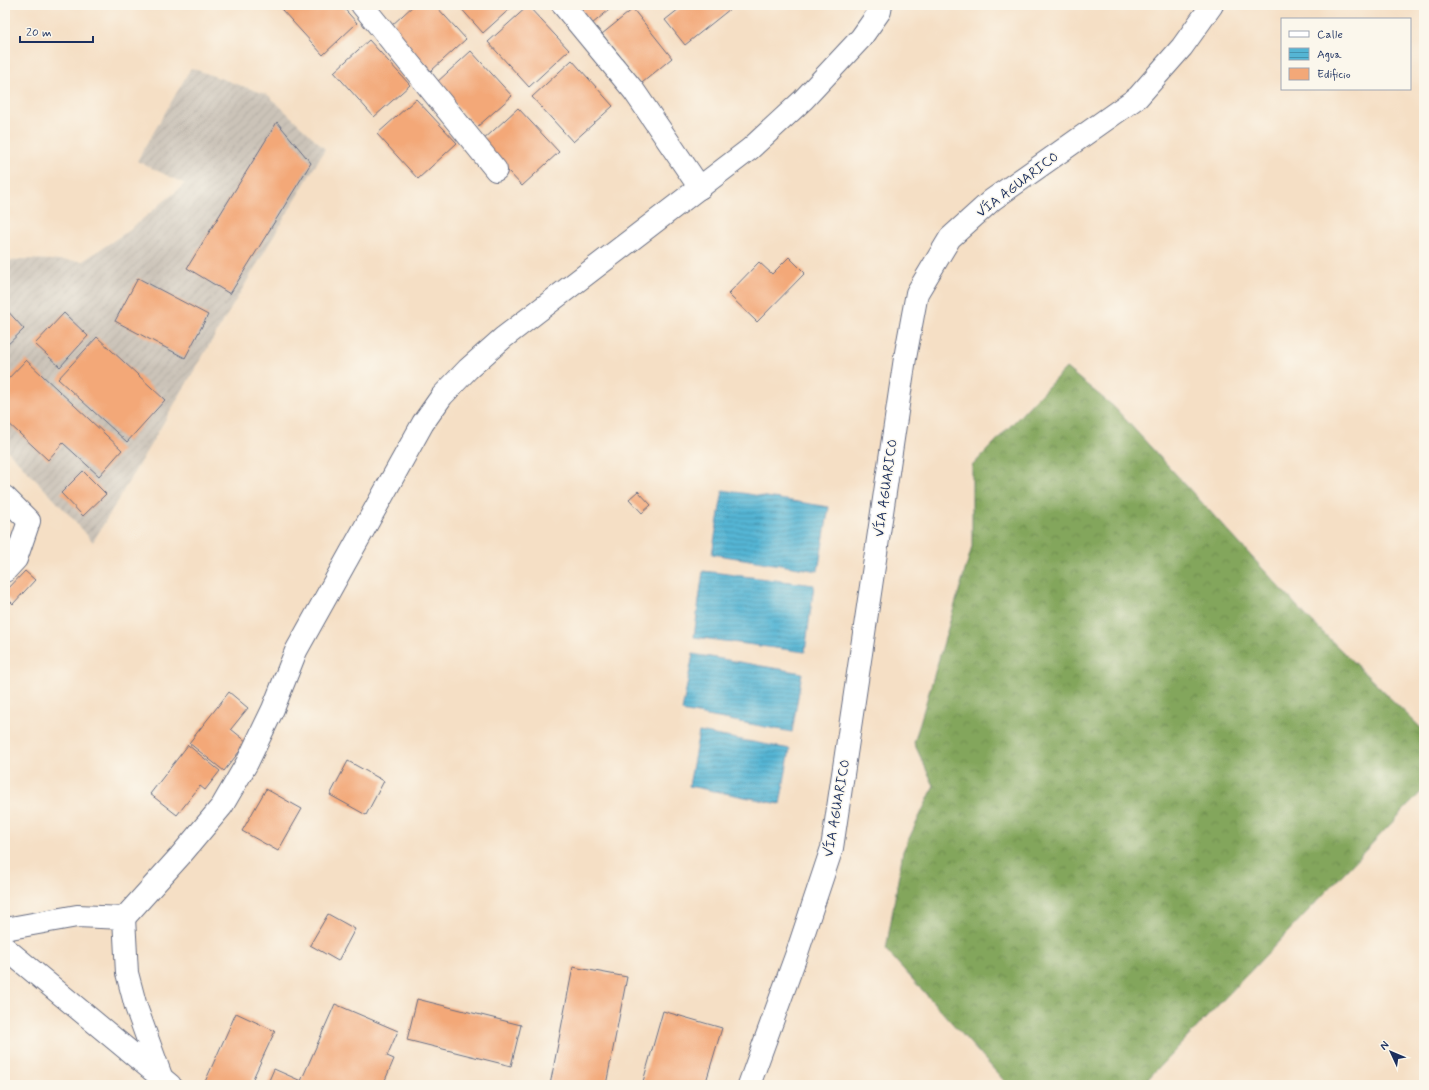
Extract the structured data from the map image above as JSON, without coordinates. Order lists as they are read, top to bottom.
{
  "streets": {
    "street": ["VÍA AGUARICO"]
  },
  "legend": ["Calle", "Agua", "Edificio"],
  "scale_bar": "20 m",
  "north": "top left"
}
